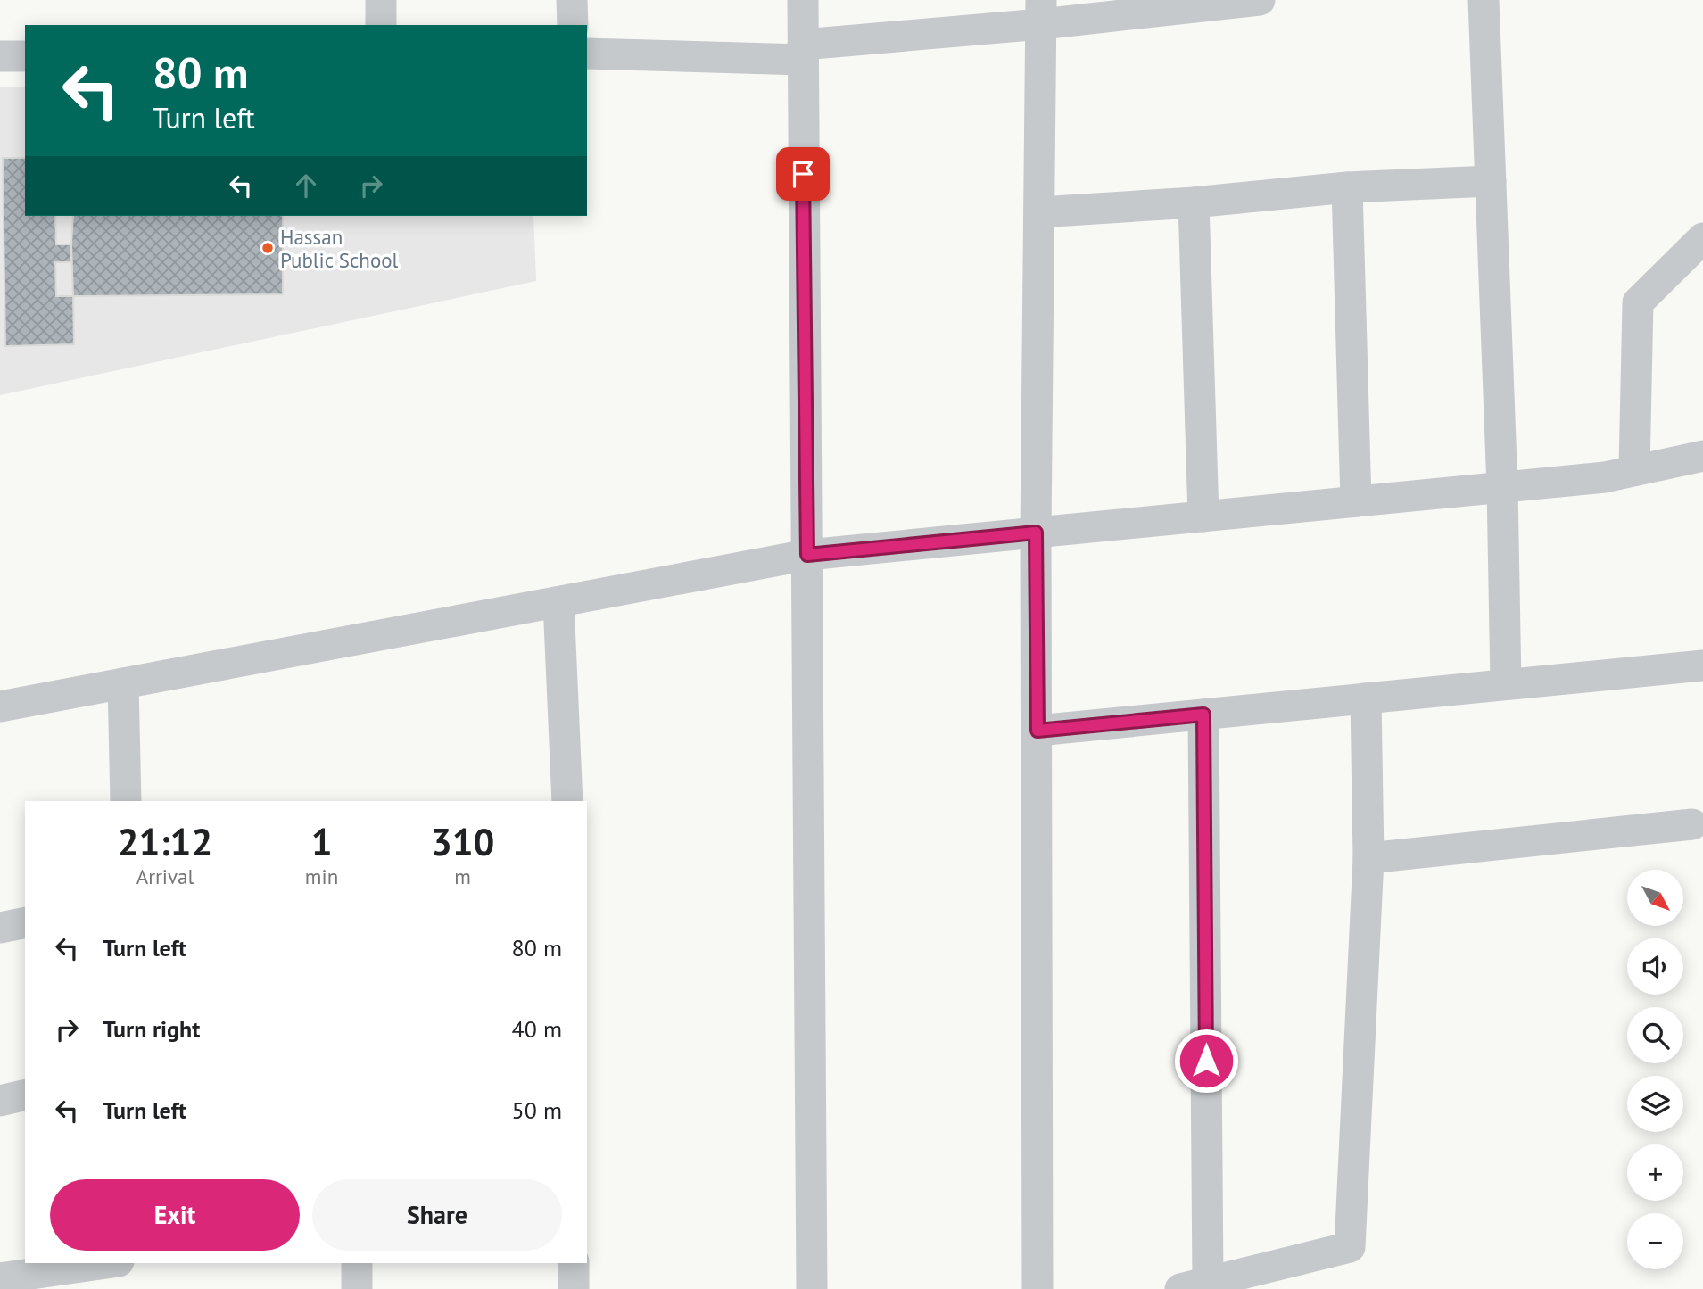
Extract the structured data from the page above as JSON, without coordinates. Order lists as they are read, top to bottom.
{
  "places": ["Hassan Public School"],
  "north": "bottom right",
  "page": {
    "turn": ["80 m", "Turn left"],
    "eta": [
      "21:12",
      "Arrival",
      "1",
      "min",
      "310",
      "m"
    ],
    "map_buttons": ["+", "−"],
    "list": [
      {
        "name": "Turn left",
        "value": "80 m"
      },
      {
        "name": "Turn right",
        "value": "40 m"
      },
      {
        "name": "Turn left",
        "value": "50 m"
      }
    ],
    "buttons": ["Exit", "Share"]
  }
}
